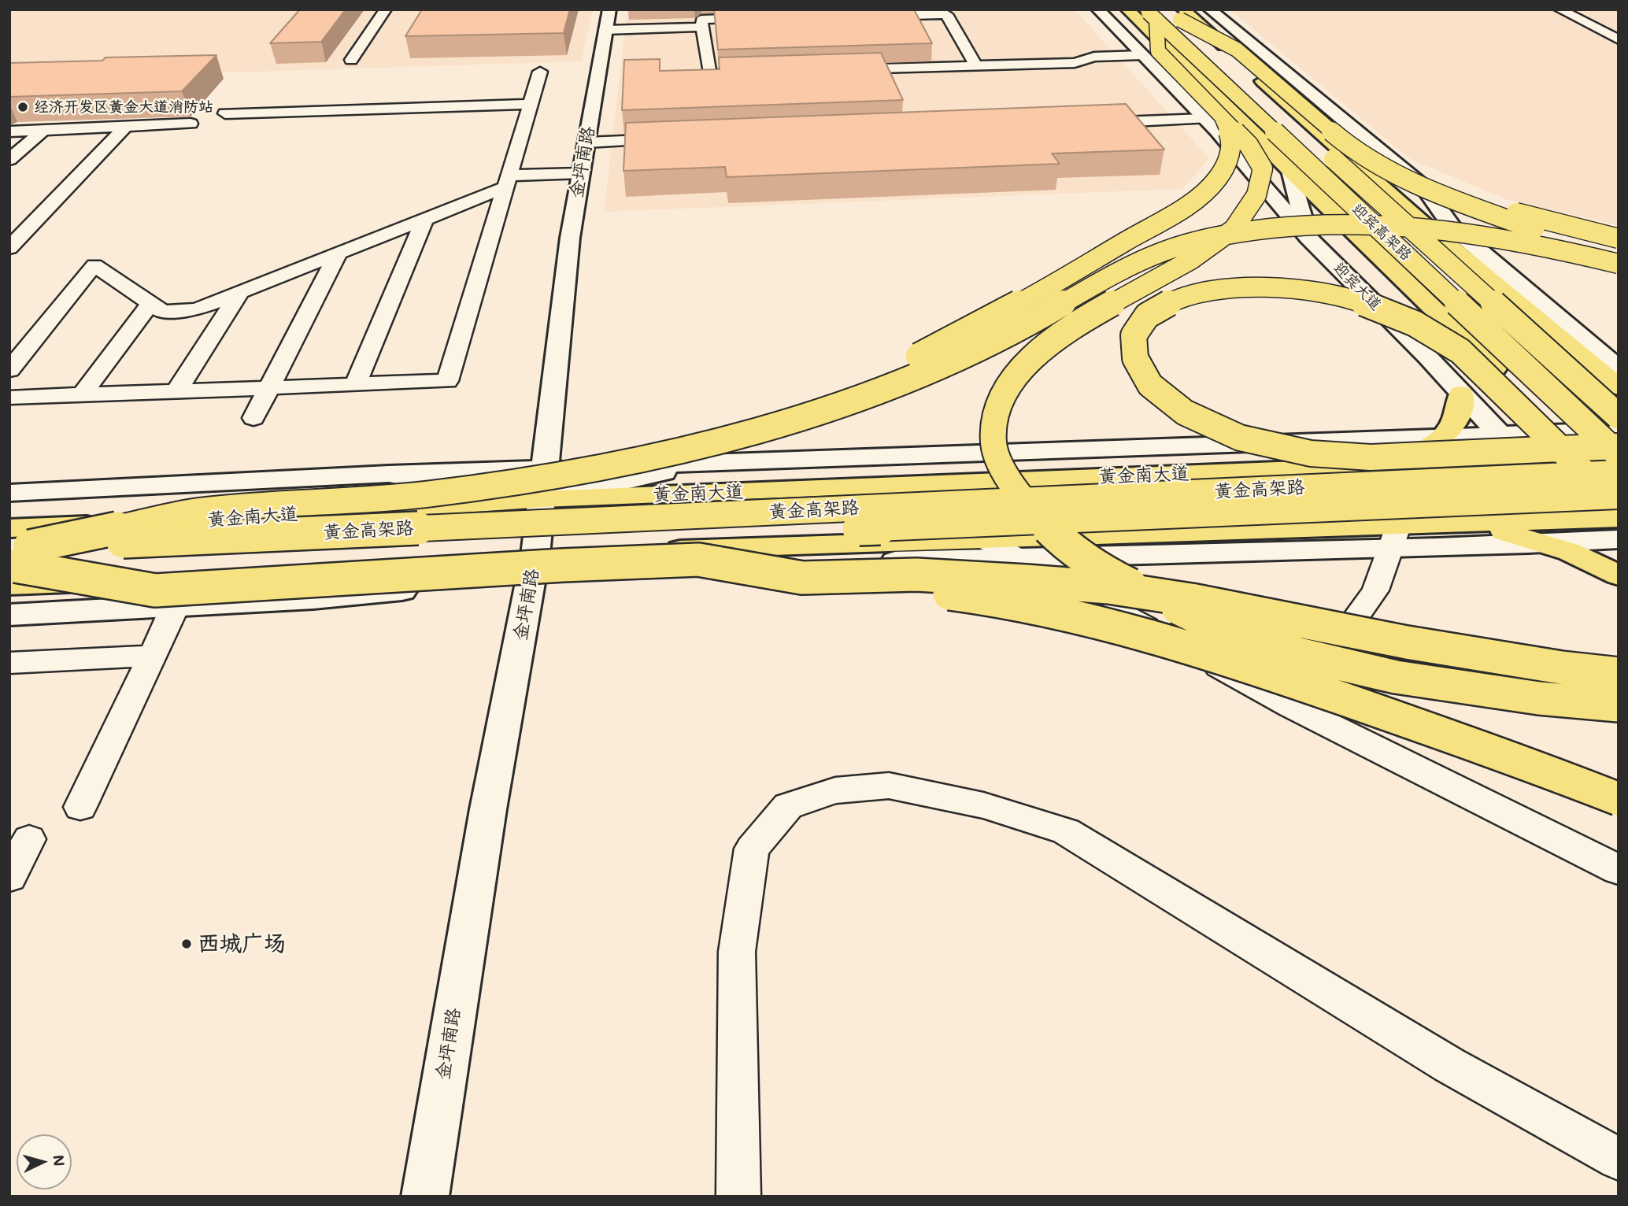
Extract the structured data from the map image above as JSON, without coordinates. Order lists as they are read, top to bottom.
{
  "streets": {
    "main road": [
      "迎宾高架路",
      "迎宾大道",
      "黄金南大道",
      "黄金高架路"
    ],
    "street": ["金坪南路"]
  },
  "crossings": [
    ["金坪南路", "黄金南大道"],
    ["迎宾高架路", "黄金南大道"],
    ["迎宾大道", "黄金南大道"]
  ],
  "places": ["经济开发区黄金大道消防站", "西城广场"],
  "north": "right"
}
